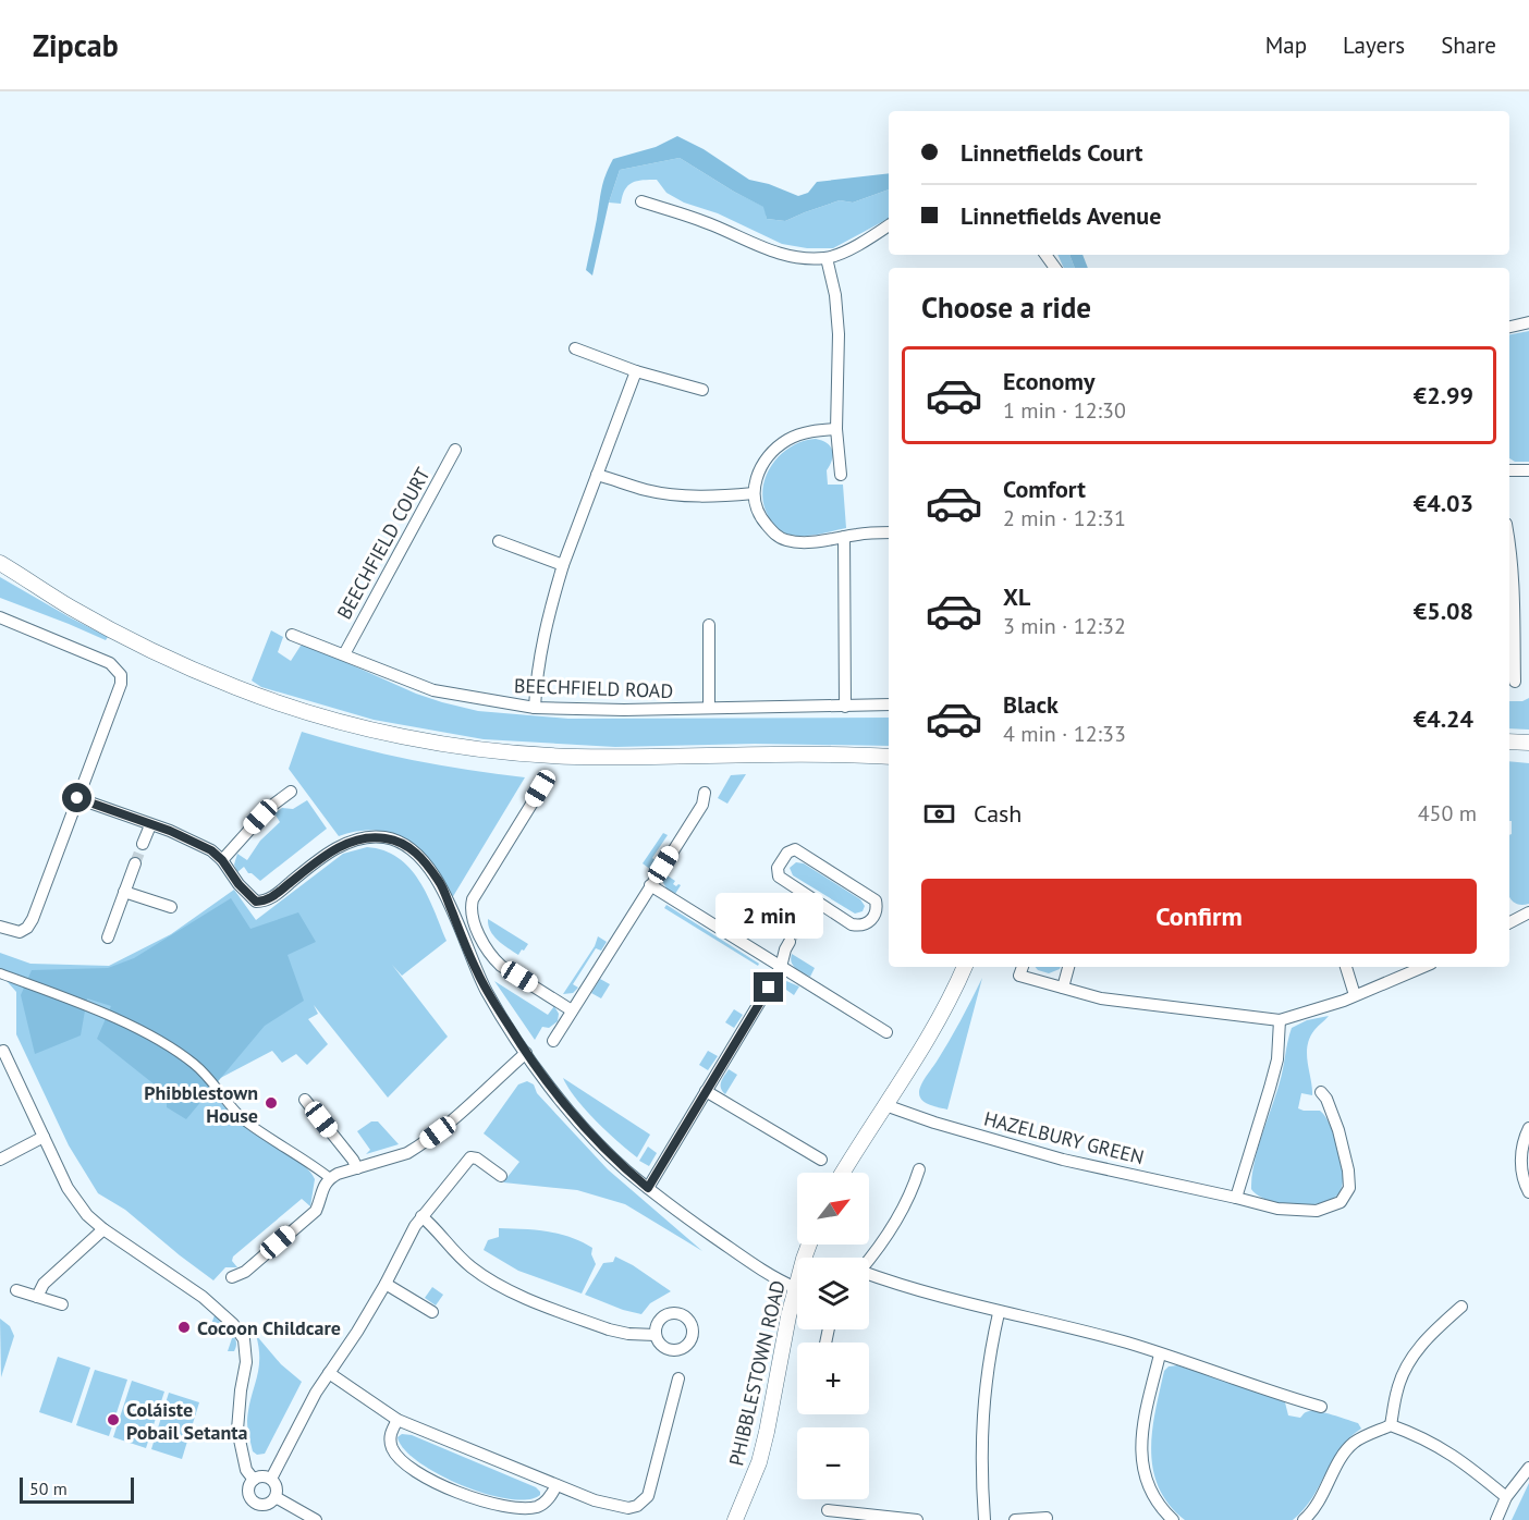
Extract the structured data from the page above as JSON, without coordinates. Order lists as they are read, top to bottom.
{
  "streets": {
    "street": [
      "BEECHFIELD COURT",
      "BEECHFIELD ROAD",
      "HAZELBURY GREEN",
      "PHIBBLESTOWN ROAD"
    ]
  },
  "crossings": [
    ["BEECHFIELD COURT", "BEECHFIELD ROAD"]
  ],
  "places": ["Phibblestown House", "Cocoon Childcare", "Coláiste Pobail Setanta"],
  "scale_bar": "50 m",
  "north": "top right",
  "page": {
    "header": "Zipcab",
    "nav": ["Map", "Layers", "Share"],
    "banner": ["Linnetfields Court", "Linnetfields Avenue"],
    "heading": "Choose a ride",
    "list": [
      {
        "name": "Economy",
        "note": "1 min · 12:30",
        "value": "€2.99"
      },
      {
        "name": "Comfort",
        "note": "2 min · 12:31",
        "value": "€4.03"
      },
      {
        "name": "XL",
        "note": "3 min · 12:32",
        "value": "€5.08"
      },
      {
        "name": "Black",
        "note": "4 min · 12:33",
        "value": "€4.24"
      }
    ],
    "pay": ["Cash", "450 m"],
    "buttons": "Confirm",
    "bubble": "2 min",
    "map_buttons": ["+", "−"],
    "scale": "50 m"
  }
}
